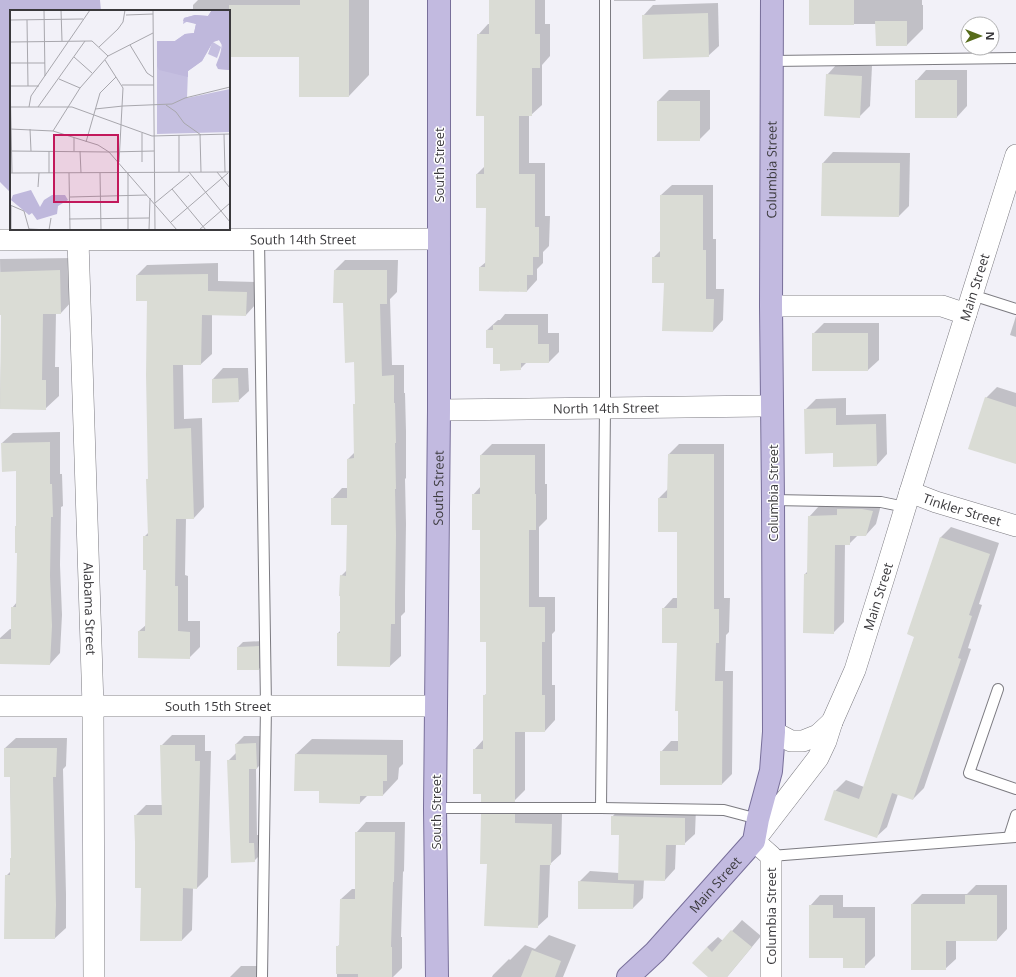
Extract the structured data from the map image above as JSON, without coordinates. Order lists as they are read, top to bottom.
{
  "streets": {
    "main road": ["South Street", "Columbia Street", "Main Street"],
    "street": [
      "South 14th Street",
      "North 14th Street",
      "Tinkler Street",
      "Alabama Street",
      "South 15th Street"
    ]
  },
  "crossings": [
    ["South Street", "South 14th Street"],
    ["South Street", "North 14th Street"],
    ["South Street", "South 15th Street"],
    ["Columbia Street", "Main Street"],
    ["Columbia Street", "North 14th Street"],
    ["South 14th Street", "Alabama Street"],
    ["Main Street", "Tinkler Street"],
    ["Alabama Street", "South 15th Street"]
  ],
  "north": "right"
}
